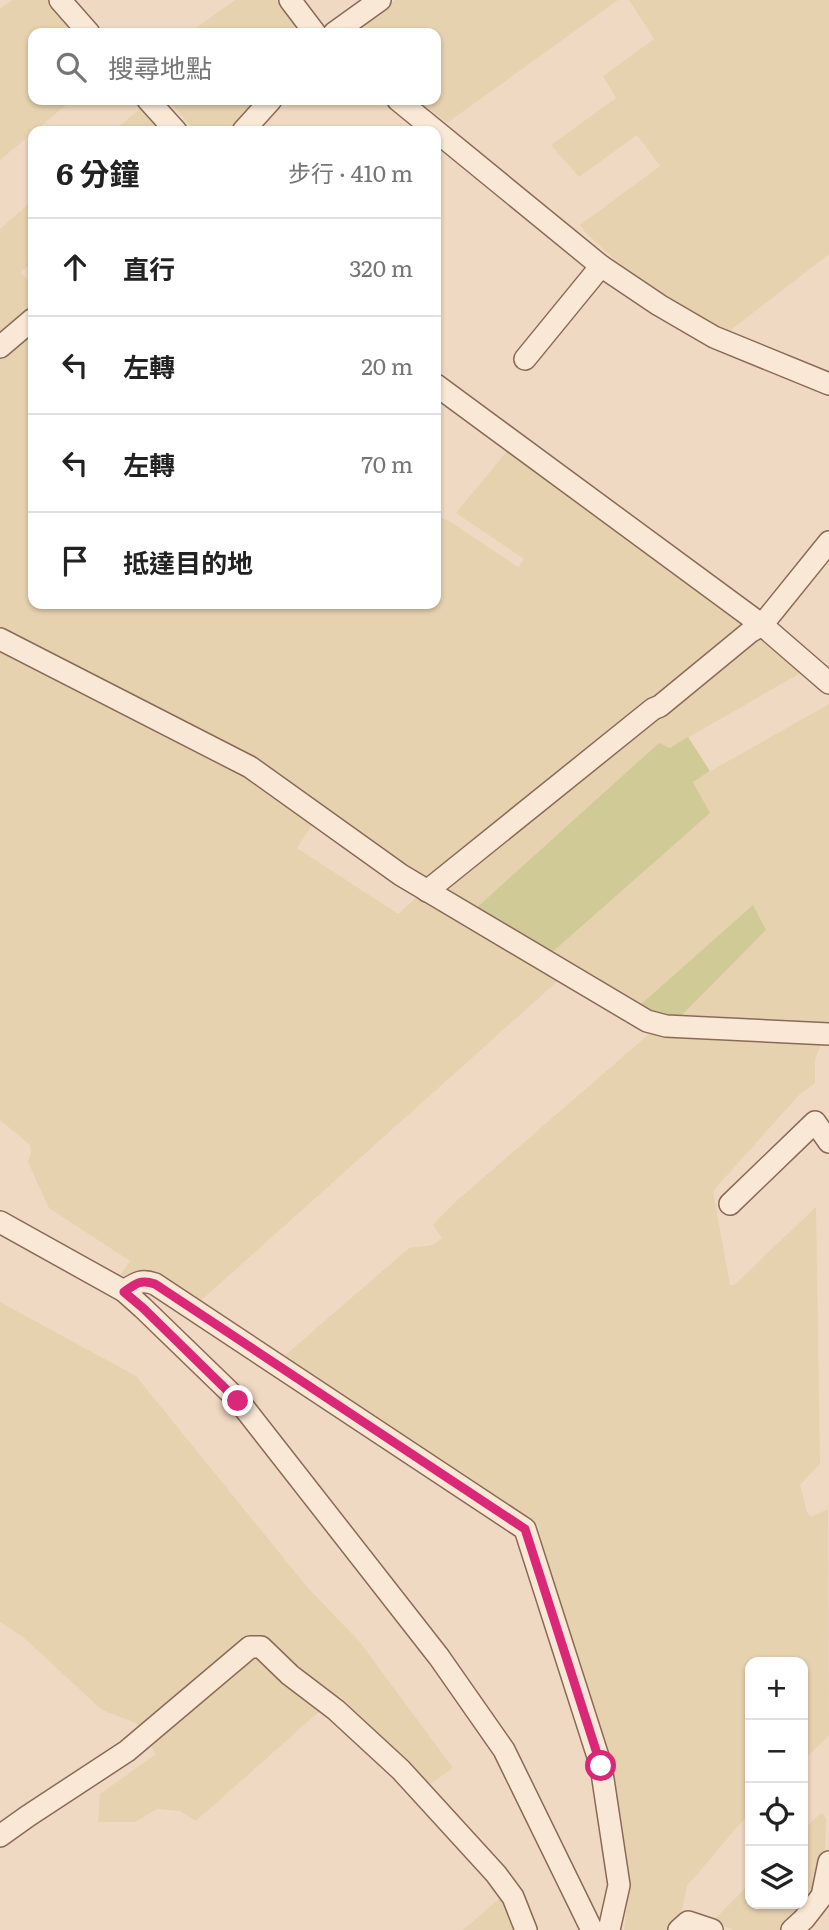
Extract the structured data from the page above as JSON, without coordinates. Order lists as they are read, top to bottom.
{
  "page": {
    "search": "搜尋地點",
    "heading": ["6 分鐘", "步行 · 410 m"],
    "list": [
      ["直行", "320 m"],
      ["左轉", "20 m"],
      ["左轉", "70 m"],
      "抵達目的地"
    ],
    "map_buttons": ["+", "−"]
  }
}
